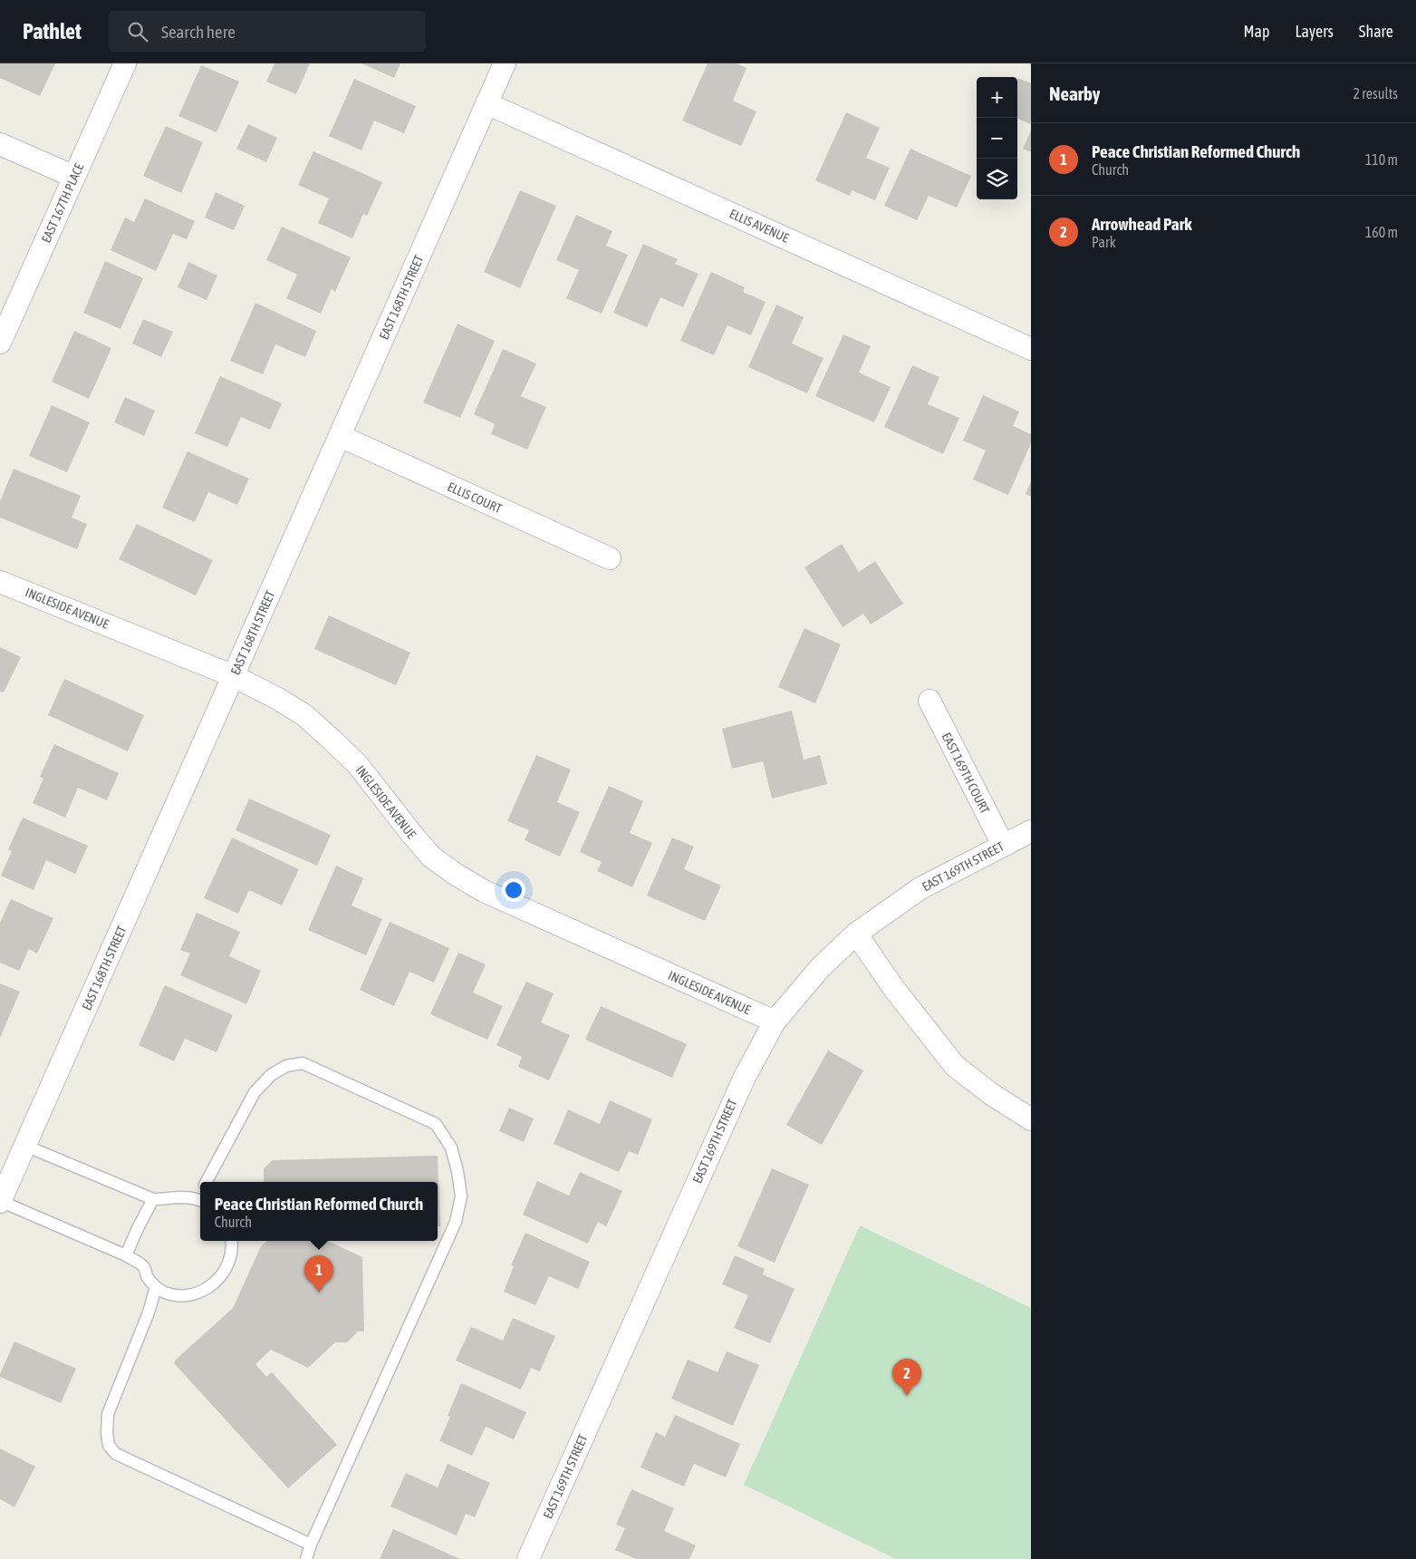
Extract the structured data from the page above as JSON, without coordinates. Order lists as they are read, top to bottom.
{
  "streets": {
    "street": [
      "EAST 167TH PLACE",
      "ELLIS AVENUE",
      "EAST 168TH STREET",
      "ELLIS COURT",
      "INGLESIDE AVENUE",
      "EAST 169TH COURT",
      "EAST 169TH STREET"
    ]
  },
  "crossings": [
    ["ELLIS AVENUE", "EAST 168TH STREET"],
    ["EAST 168TH STREET", "ELLIS COURT"],
    ["EAST 168TH STREET", "INGLESIDE AVENUE"],
    ["INGLESIDE AVENUE", "EAST 169TH STREET"],
    ["EAST 169TH COURT", "EAST 169TH STREET"]
  ],
  "page": {
    "header": "Pathlet",
    "search": "Search here",
    "nav": ["Map", "Layers", "Share"],
    "heading": ["Nearby", "2 results"],
    "map_buttons": ["+", "−"],
    "list": [
      {
        "mark": "1",
        "name": "Peace Christian Reformed Church",
        "note": "Church",
        "value": "110 m"
      },
      {
        "mark": "2",
        "name": "Arrowhead Park",
        "note": "Park",
        "value": "160 m"
      }
    ],
    "popup": ["Peace Christian Reformed Church", "Church"],
    "pins": ["1", "2"]
  }
}
